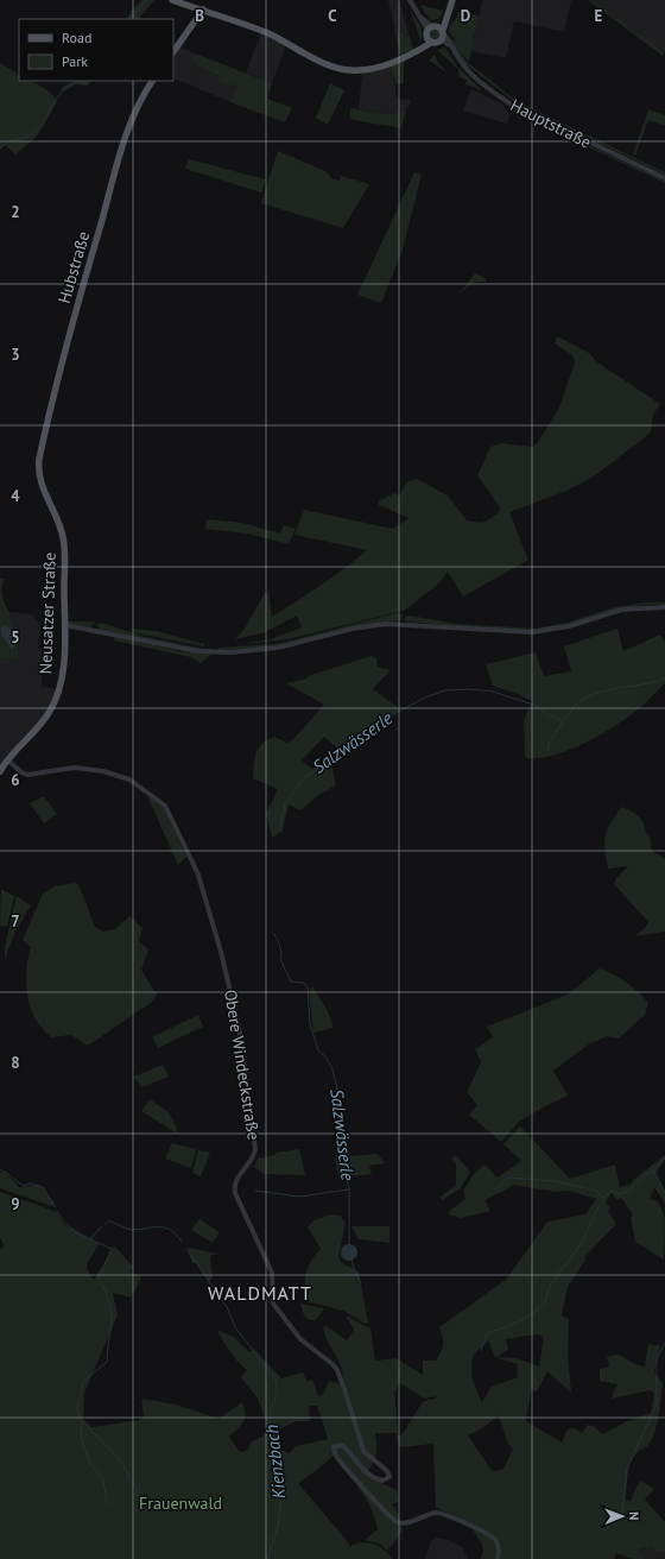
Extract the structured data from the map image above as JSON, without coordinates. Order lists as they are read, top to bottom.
{
  "streets": {
    "main road": ["Hubstraße", "Neusatzer Straße"],
    "street": ["Hauptstraße", "Obere Windeckstraße"]
  },
  "crossings": [
    ["Hubstraße", "Neusatzer Straße"],
    ["Neusatzer Straße", "Obere Windeckstraße"]
  ],
  "districts": ["WALDMATT"],
  "water": ["Salzwässerle", "Kienzbach"],
  "parks": ["Frauenwald"],
  "legend": ["Road", "Park"],
  "north": "right",
  "grid": {
    "columns": [
      "B",
      "C",
      "D",
      "E"
    ],
    "rows": [
      "2",
      "3",
      "4",
      "5",
      "6",
      "7",
      "8",
      "9"
    ]
  }
}
